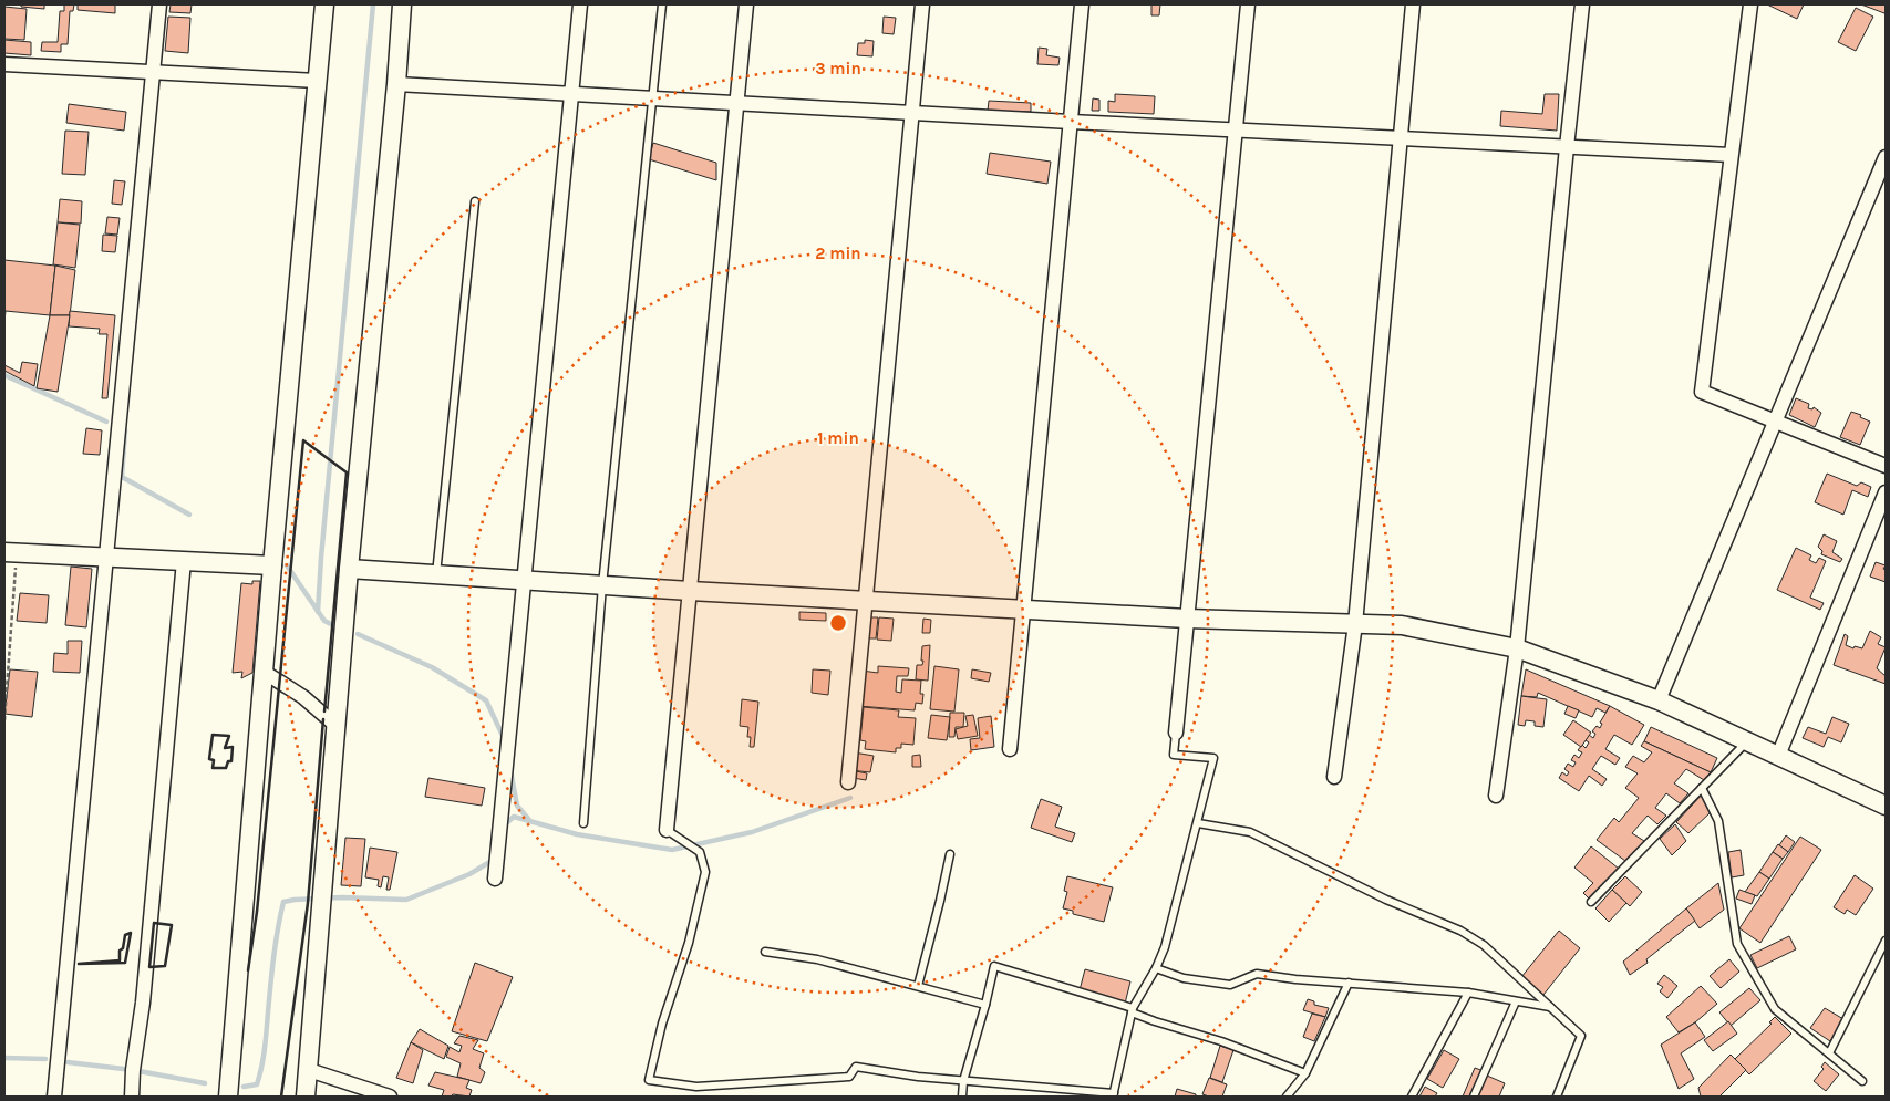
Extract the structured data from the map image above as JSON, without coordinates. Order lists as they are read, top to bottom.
{
  "rings": ["3 min", "2 min", "1 min"]
}
